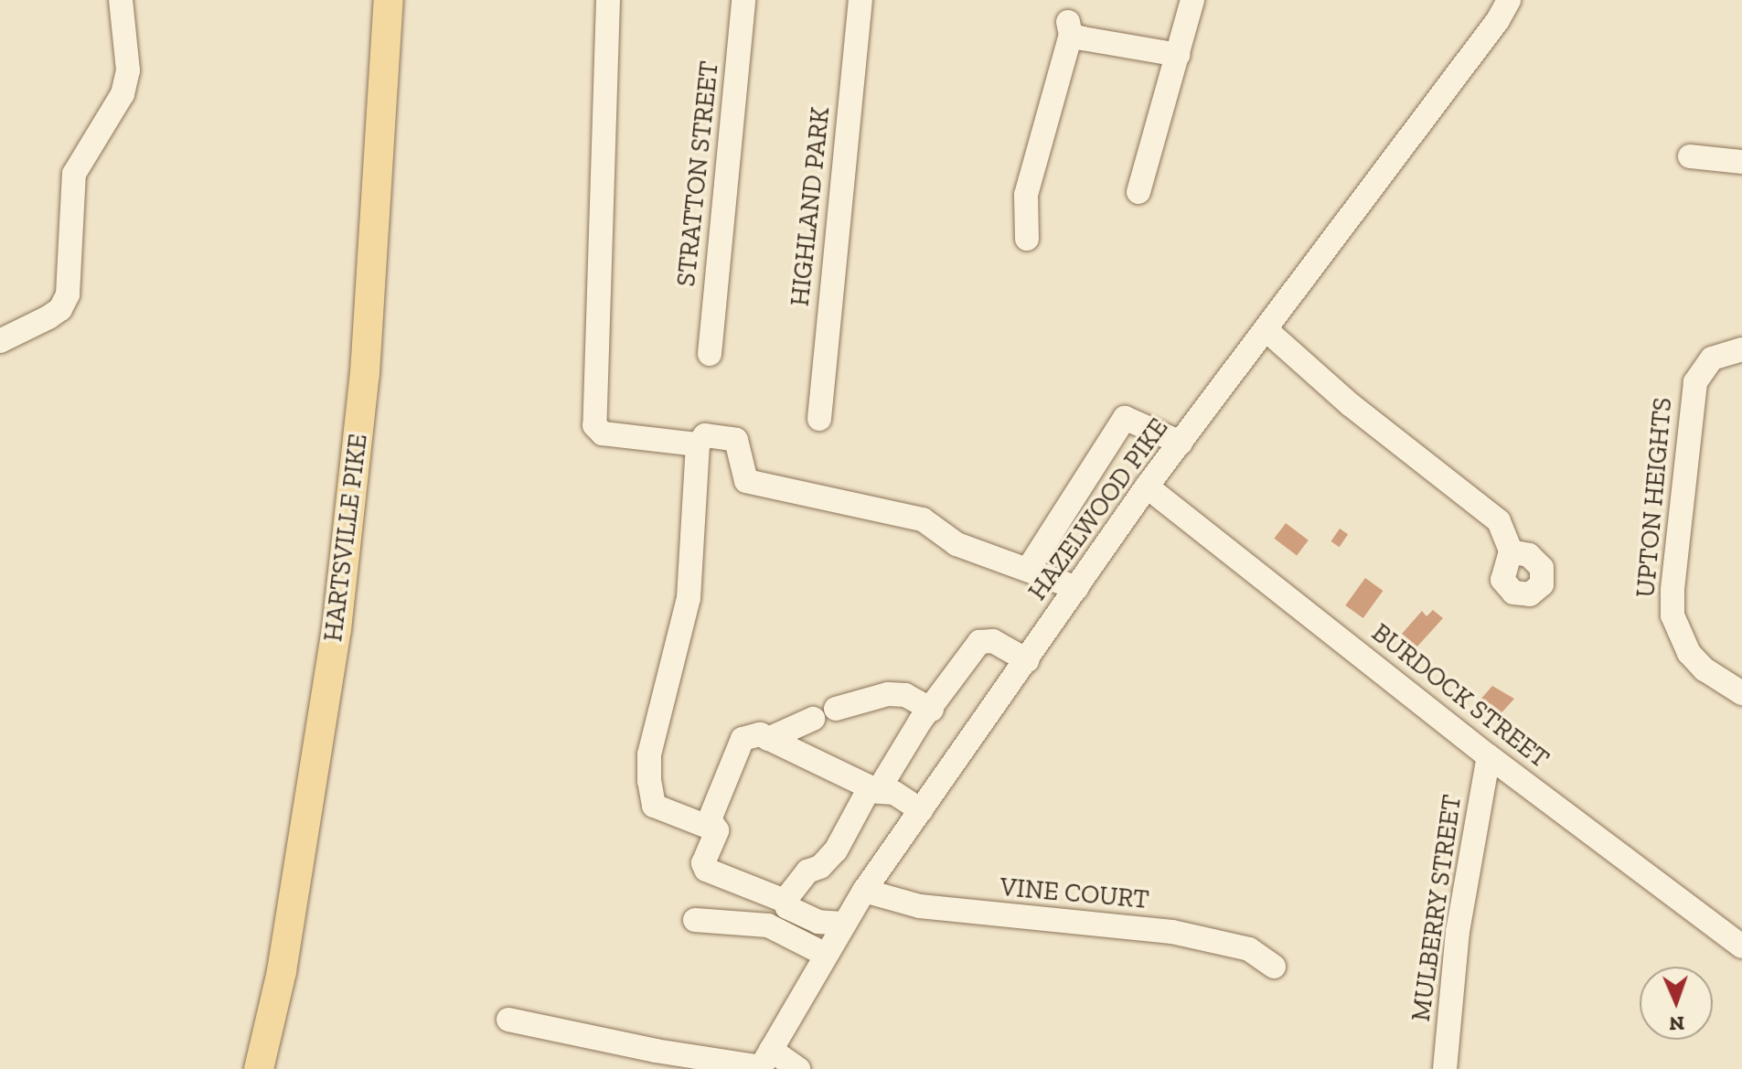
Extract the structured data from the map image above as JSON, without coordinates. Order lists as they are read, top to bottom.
{
  "streets": {
    "main road": ["HARTSVILLE PIKE"],
    "street": [
      "STRATTON STREET",
      "HIGHLAND PARK",
      "UPTON HEIGHTS",
      "HAZELWOOD PIKE",
      "BURDOCK STREET",
      "VINE COURT",
      "MULBERRY STREET"
    ]
  },
  "crossings": [
    ["HAZELWOOD PIKE", "BURDOCK STREET"],
    ["HAZELWOOD PIKE", "VINE COURT"],
    ["BURDOCK STREET", "MULBERRY STREET"]
  ],
  "north": "bottom"
}
